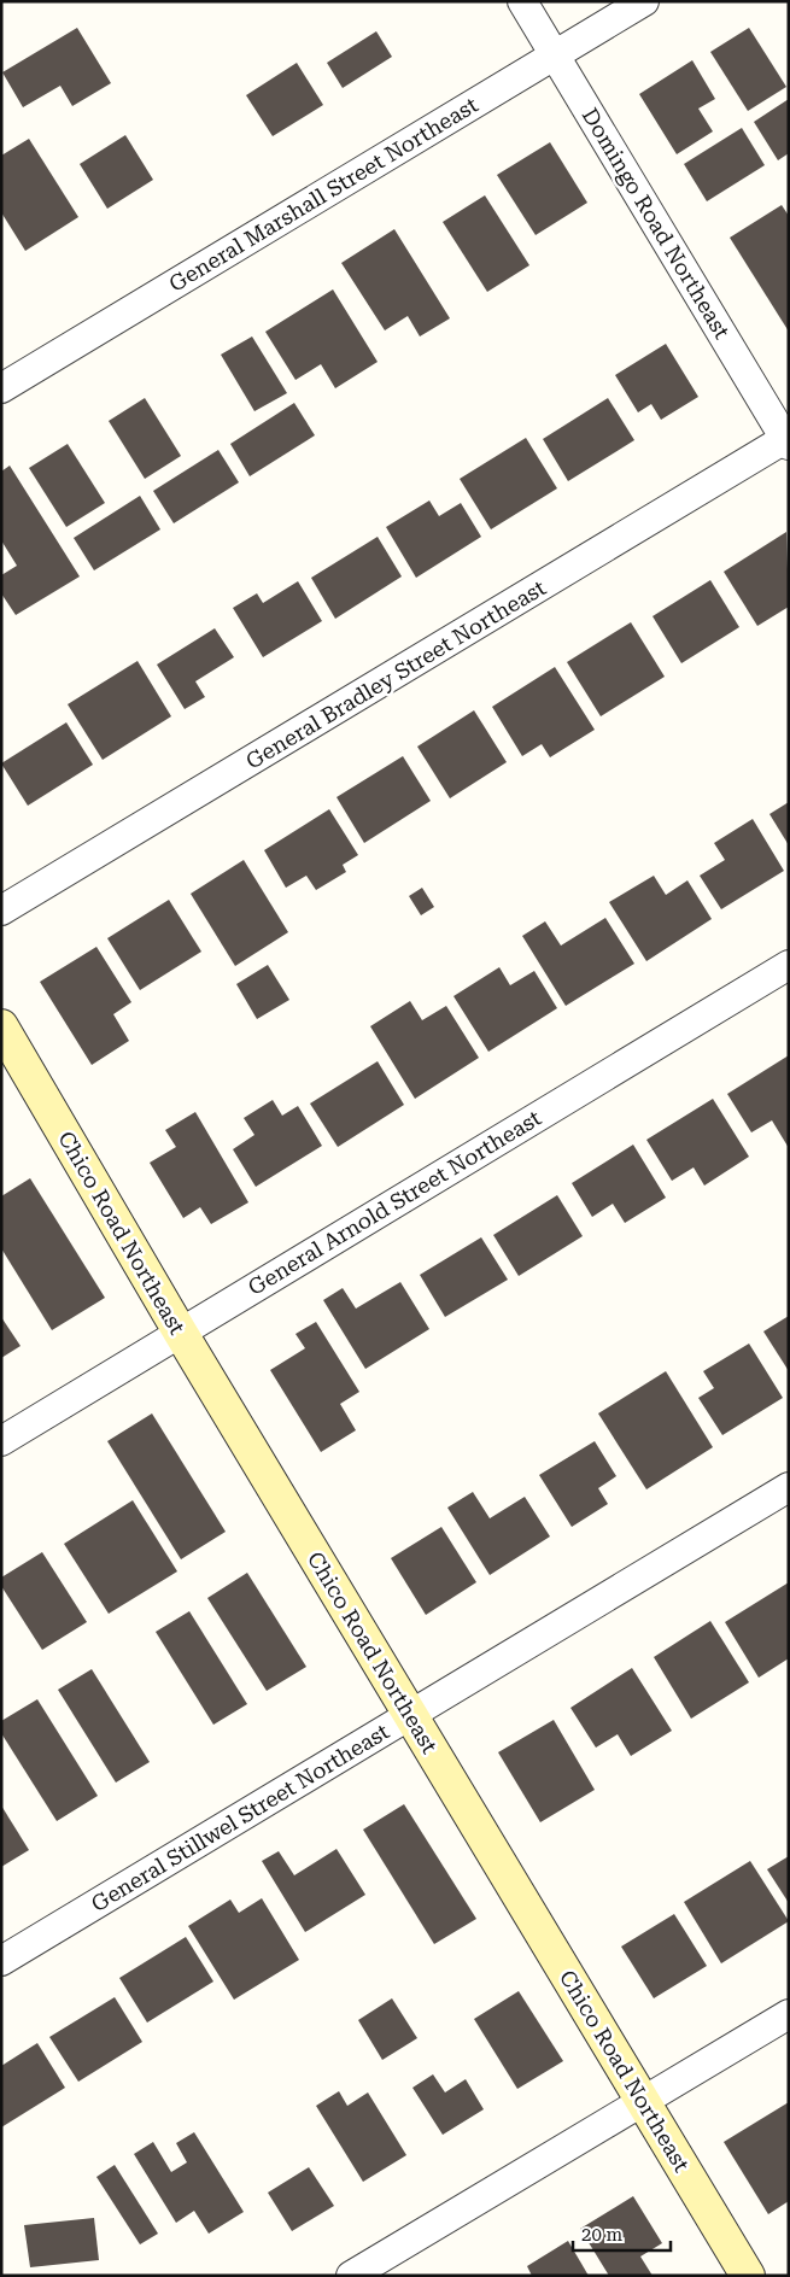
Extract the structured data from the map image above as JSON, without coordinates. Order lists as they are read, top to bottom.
{
  "streets": {
    "street": [
      "General Marshall Street Northeast",
      "Domingo Road Northeast",
      "General Bradley Street Northeast",
      "General Arnold Street Northeast",
      "Chico Road Northeast",
      "General Stillwel Street Northeast"
    ]
  },
  "crossings": [
    ["General Marshall Street Northeast", "Domingo Road Northeast"],
    ["Domingo Road Northeast", "General Bradley Street Northeast"],
    ["General Arnold Street Northeast", "Chico Road Northeast"],
    ["Chico Road Northeast", "General Stillwel Street Northeast"]
  ],
  "scale_bar": "20 m"
}
